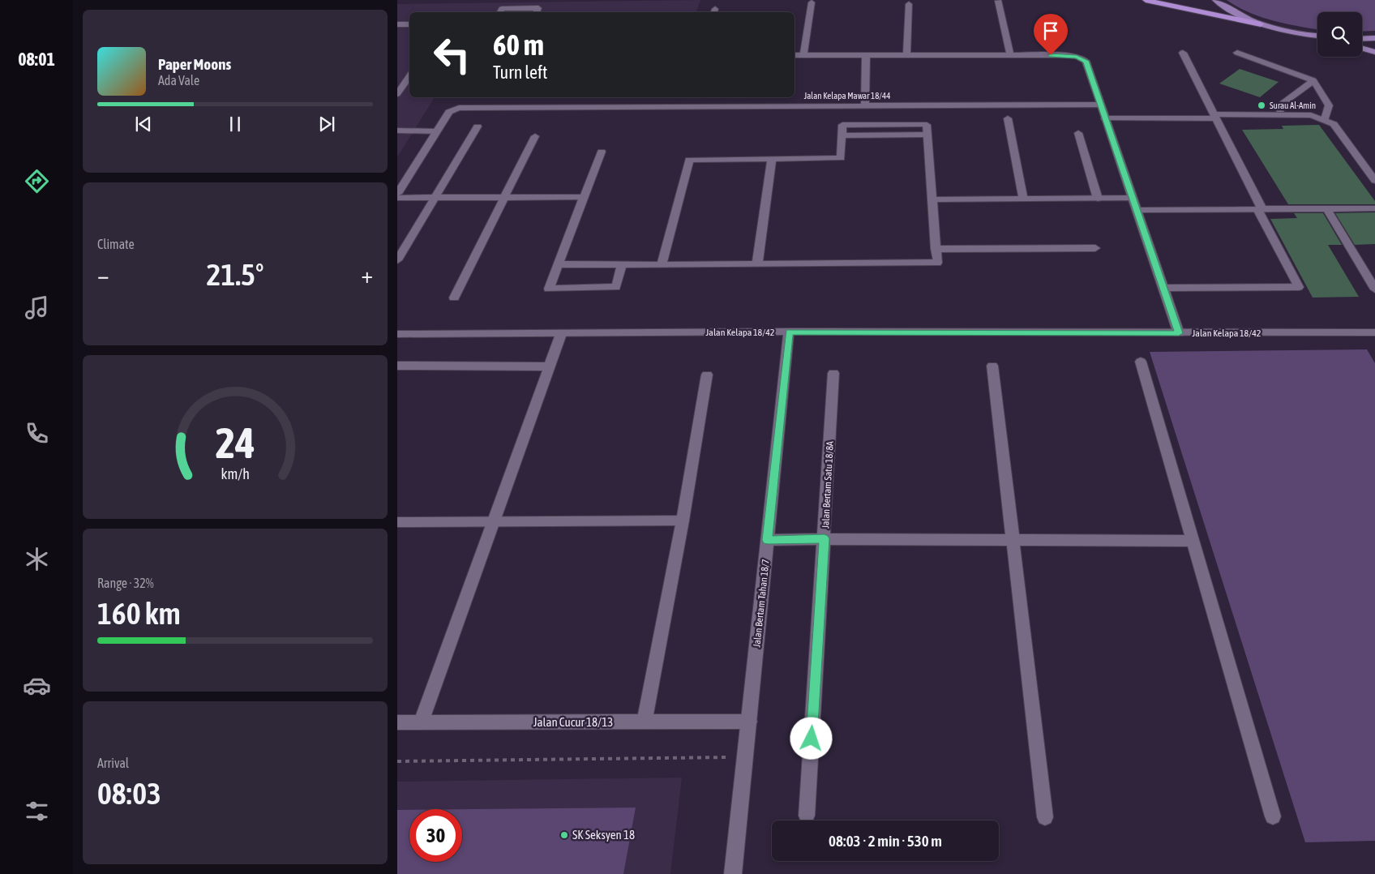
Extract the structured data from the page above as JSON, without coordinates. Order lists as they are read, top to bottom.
{
  "streets": {
    "street": [
      "Jalan Kelapa Mawar 18/44",
      "Jalan Kelapa 18/42",
      "Jalan Bertam Satu 18/8A",
      "Jalan Bertam Tahan 18/7",
      "Jalan Cucur 18/13"
    ]
  },
  "crossings": [
    ["Jalan Kelapa 18/42", "Jalan Bertam Tahan 18/7"],
    ["Jalan Bertam Tahan 18/7", "Jalan Cucur 18/13"]
  ],
  "places": ["Surau Al-Amin", "SK Seksyen 18"],
  "page": {
    "tabs": "08:01",
    "turn": ["60 m", "Turn left"],
    "song": ["Paper Moons", "Ada Vale"],
    "tile": [
      "Climate",
      ["Range · 32%", "160 km"],
      ["Arrival", "08:03"]
    ],
    "heat": ["−", "21.5°", "+"],
    "limit": "30",
    "trip": "08:03 · 2 min · 530 m",
    "gauge": ["24", "km/h"]
  }
}
